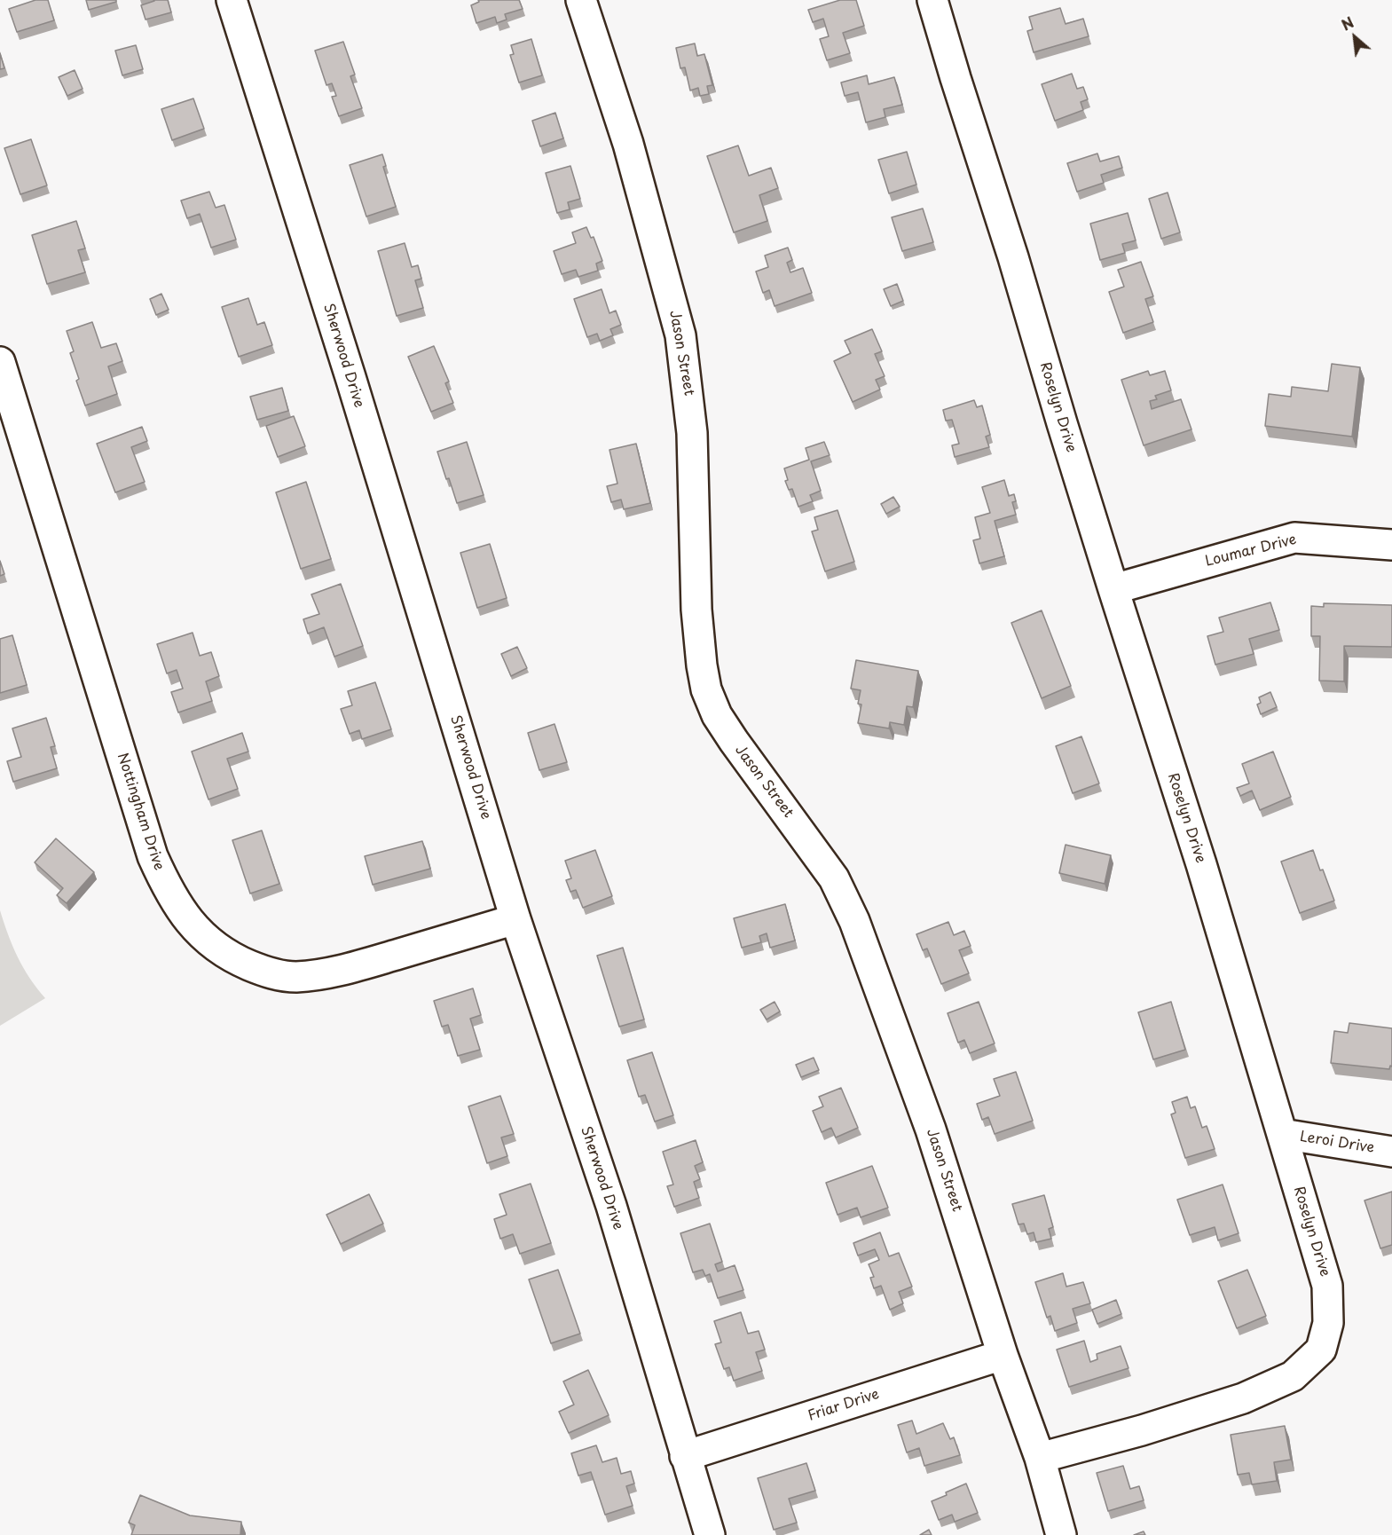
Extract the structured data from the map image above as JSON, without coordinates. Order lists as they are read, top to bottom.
{
  "streets": {
    "street": [
      "Jason Street",
      "Sherwood Drive",
      "Roselyn Drive",
      "Loumar Drive",
      "Nottingham Drive",
      "Leroi Drive",
      "Friar Drive"
    ]
  },
  "crossings": [
    ["Jason Street", "Roselyn Drive"],
    ["Jason Street", "Friar Drive"],
    ["Sherwood Drive", "Nottingham Drive"],
    ["Sherwood Drive", "Friar Drive"],
    ["Roselyn Drive", "Loumar Drive"],
    ["Roselyn Drive", "Leroi Drive"]
  ],
  "north": "top left"
}
